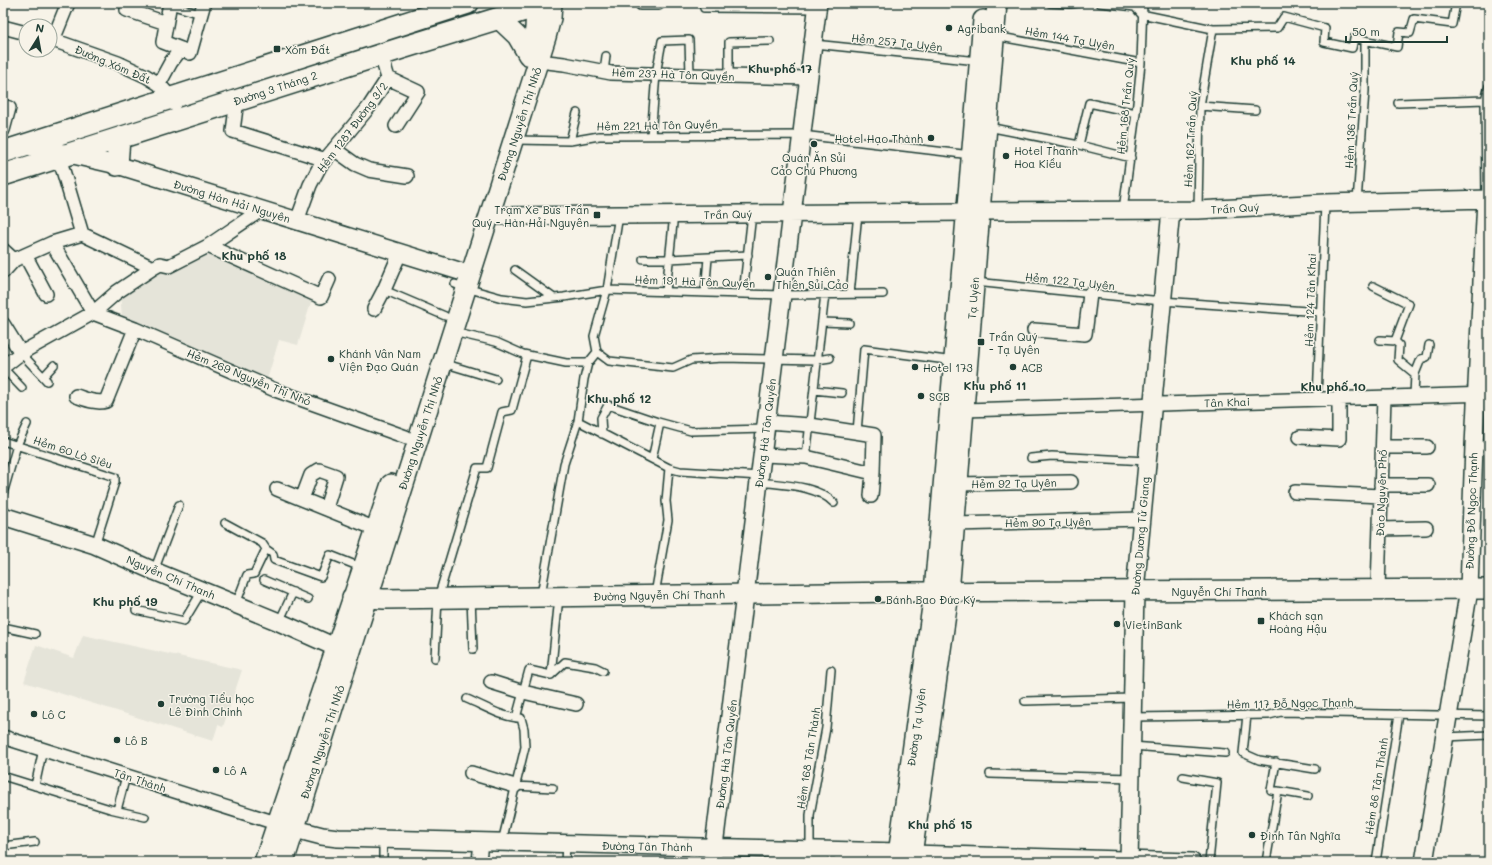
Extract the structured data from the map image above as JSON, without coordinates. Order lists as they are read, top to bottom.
{
  "streets": {
    "main road": [
      "Đường 3 Tháng 2",
      "Đường Nguyễn Thị Nhỏ",
      "Tạ Uyên",
      "Nguyễn Chí Thanh",
      "Đường Nguyễn Chí Thanh",
      "Đường Tạ Uyên"
    ],
    "street": [
      "Đường Xóm Đất",
      "Hẻm 237 Hà Tôn Quyền",
      "Hẻm 1287 Đường 3/2",
      "Đường Hàn Hải Nguyên",
      "Trần Quý",
      "Hẻm 269 Nguyễn Thị Nhỏ",
      "Tân Khai",
      "Đường Hà Tôn Quyền",
      "Hẻm 92 Tạ Uyên",
      "Đào Nguyên Phổ",
      "Đường Đỗ Ngọc Thạnh",
      "Hẻm 90 Tạ Uyên",
      "Đường Dương Tử Giang",
      "Tân Thành",
      "Đường Tân Thành"
    ],
    "lane": [
      "Hẻm 144 Tạ Uyên",
      "Hẻm 257 Tạ Uyên",
      "Hẻm 168 Trần Quý",
      "Hẻm 136 Trần Quý",
      "Hẻm 221 Hà Tôn Quyền",
      "Hẻm 162 Trần Quý",
      "Hẻm 191 Hà Tôn Quyền",
      "Hẻm 122 Tạ Uyên",
      "Hẻm 124 Tân Khai",
      "Hẻm 60 Lò Siêu",
      "Hẻm 117 Đỗ Ngọc Thạnh",
      "Hẻm 168 Tân Thành",
      "Hẻm 86 Tân Thành"
    ]
  },
  "crossings": [
    ["Hẻm 144 Tạ Uyên", "Hẻm 168 Trần Quý"],
    ["Hẻm 144 Tạ Uyên", "Tạ Uyên"],
    ["Hẻm 257 Tạ Uyên", "Tạ Uyên"],
    ["Hẻm 257 Tạ Uyên", "Đường Hà Tôn Quyền"],
    ["Đường Xóm Đất", "Đường 3 Tháng 2"],
    ["Hẻm 237 Hà Tôn Quyền", "Đường Nguyễn Thị Nhỏ"],
    ["Hẻm 237 Hà Tôn Quyền", "Đường Hà Tôn Quyền"],
    ["Đường 3 Tháng 2", "Đường Nguyễn Thị Nhỏ"],
    ["Đường 3 Tháng 2", "Hẻm 1287 Đường 3/2"],
    ["Đường 3 Tháng 2", "Đường Hàn Hải Nguyên"],
    ["Hẻm 168 Trần Quý", "Trần Quý"],
    ["Hẻm 136 Trần Quý", "Trần Quý"],
    ["Đường Nguyễn Thị Nhỏ", "Hẻm 221 Hà Tôn Quyền"],
    ["Đường Nguyễn Thị Nhỏ", "Đường Hàn Hải Nguyên"],
    ["Đường Nguyễn Thị Nhỏ", "Trần Quý"],
    ["Đường Nguyễn Thị Nhỏ", "Hẻm 191 Hà Tôn Quyền"],
    ["Đường Nguyễn Thị Nhỏ", "Hẻm 269 Nguyễn Thị Nhỏ"],
    ["Đường Nguyễn Thị Nhỏ", "Nguyễn Chí Thanh"],
    ["Đường Nguyễn Thị Nhỏ", "Đường Nguyễn Chí Thanh"],
    ["Đường Nguyễn Thị Nhỏ", "Tân Thành"],
    ["Đường Nguyễn Thị Nhỏ", "Đường Tân Thành"],
    ["Hẻm 221 Hà Tôn Quyền", "Tạ Uyên"],
    ["Hẻm 221 Hà Tôn Quyền", "Đường Hà Tôn Quyền"],
    ["Hẻm 1287 Đường 3/2", "Đường Hàn Hải Nguyên"],
    ["Hẻm 162 Trần Quý", "Trần Quý"],
    ["Đường Hàn Hải Nguyên", "Hẻm 191 Hà Tôn Quyền"],
    ["Trần Quý", "Tạ Uyên"],
    ["Trần Quý", "Hẻm 124 Tân Khai"],
    ["Trần Quý", "Đường Hà Tôn Quyền"],
    ["Trần Quý", "Đường Đỗ Ngọc Thạnh"],
    ["Trần Quý", "Đường Dương Tử Giang"],
    ["Hẻm 191 Hà Tôn Quyền", "Đường Hà Tôn Quyền"],
    ["Hẻm 122 Tạ Uyên", "Tạ Uyên"],
    ["Hẻm 122 Tạ Uyên", "Hẻm 124 Tân Khai"],
    ["Hẻm 122 Tạ Uyên", "Đường Dương Tử Giang"],
    ["Tạ Uyên", "Tân Khai"],
    ["Tạ Uyên", "Hẻm 92 Tạ Uyên"],
    ["Tạ Uyên", "Hẻm 90 Tạ Uyên"],
    ["Tạ Uyên", "Nguyễn Chí Thanh"],
    ["Tạ Uyên", "Đường Nguyễn Chí Thanh"],
    ["Tạ Uyên", "Đường Tạ Uyên"],
    ["Hẻm 124 Tân Khai", "Tân Khai"],
    ["Tân Khai", "Đào Nguyên Phổ"],
    ["Tân Khai", "Đường Đỗ Ngọc Thạnh"],
    ["Tân Khai", "Đường Dương Tử Giang"],
    ["Đường Hà Tôn Quyền", "Đường Nguyễn Chí Thanh"],
    ["Đường Hà Tôn Quyền", "Đường Tân Thành"],
    ["Hẻm 60 Lò Siêu", "Nguyễn Chí Thanh"],
    ["Đào Nguyên Phổ", "Nguyễn Chí Thanh"],
    ["Đường Đỗ Ngọc Thạnh", "Nguyễn Chí Thanh"],
    ["Đường Đỗ Ngọc Thạnh", "Hẻm 117 Đỗ Ngọc Thạnh"],
    ["Hẻm 90 Tạ Uyên", "Đường Dương Tử Giang"],
    ["Đường Dương Tử Giang", "Nguyễn Chí Thanh"],
    ["Đường Dương Tử Giang", "Hẻm 117 Đỗ Ngọc Thạnh"],
    ["Đường Dương Tử Giang", "Đường Tân Thành"],
    ["Nguyễn Chí Thanh", "Đường Nguyễn Chí Thanh"],
    ["Nguyễn Chí Thanh", "Đường Tạ Uyên"],
    ["Đường Nguyễn Chí Thanh", "Đường Tạ Uyên"],
    ["Hẻm 117 Đỗ Ngọc Thạnh", "Hẻm 86 Tân Thành"],
    ["Đường Tạ Uyên", "Đường Tân Thành"],
    ["Hẻm 168 Tân Thành", "Đường Tân Thành"]
  ],
  "districts": [
    "Khu phố 14",
    "Khu phố 17",
    "Khu phố 18",
    "Khu phố 11",
    "Khu phố 10",
    "Khu phố 12",
    "Khu phố 19",
    "Khu phố 15"
  ],
  "places": {
    "other": [
      "Agribank",
      "Hotel Hạo Thành",
      "Quán Ăn Sủi Cảo Chú Phương",
      "Hotel Thanh Hoa Kiều",
      "Quán Thiên Thiên Sủi Cảo",
      "Khánh Vân Nam Viện Đạo Quán",
      "Hotel 173",
      "ACB",
      "SCB",
      "Bánh Bao Đức Ký",
      "VietinBank",
      "Trường Tiểu học Lê Đình Chinh",
      "Lô C",
      "Lô B",
      "Lô A",
      "Đình Tân Nghĩa"
    ],
    "transit": [
      "Xóm Đất",
      "Trạm Xe Bus Trần Quý - Hàn Hải Nguyên",
      "Trần Quý - Tạ Uyên",
      "Khách sạn Hoàng Hậu"
    ]
  },
  "scale_bar": "50 m",
  "north": "top"
}
